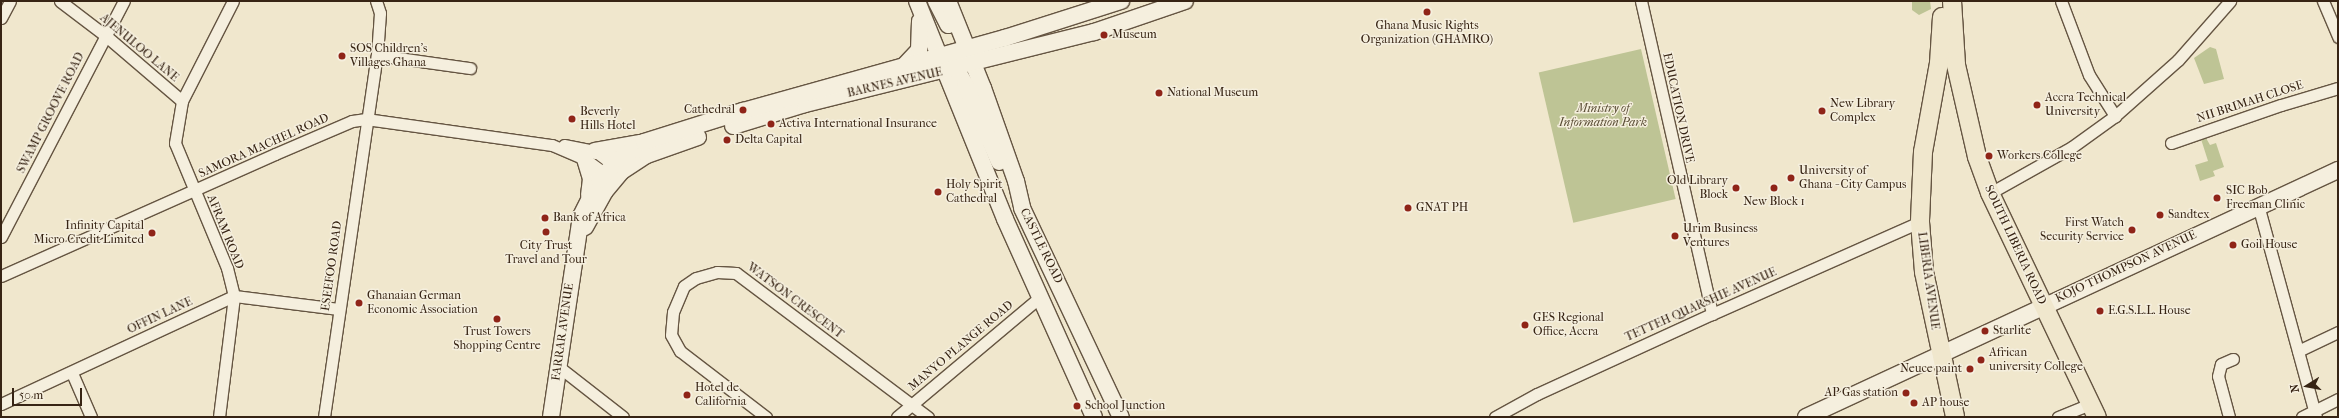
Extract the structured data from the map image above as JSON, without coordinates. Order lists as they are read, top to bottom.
{
  "streets": {
    "main road": [
      "BARNES AVENUE",
      "SOUTH LIBERIA ROAD",
      "CASTLE ROAD",
      "KOJO THOMPSON AVENUE",
      "LIBERIA AVENUE",
      "FARRAR AVENUE"
    ],
    "street": [
      "AJENULOO LANE",
      "NII BRIMAH CLOSE",
      "EDUCATION DRIVE",
      "SWAMP GROOVE ROAD",
      "SAMORA MACHEL ROAD",
      "AFRAM ROAD",
      "ESEEFOO ROAD",
      "WATSON CRESCENT",
      "TETTEH QUARSHIE AVENUE",
      "OFFIN LANE",
      "MANYO PLANGE ROAD"
    ]
  },
  "crossings": [
    ["AJENULOO LANE", "SWAMP GROOVE ROAD"],
    ["AJENULOO LANE", "AFRAM ROAD"],
    ["BARNES AVENUE", "SAMORA MACHEL ROAD"],
    ["BARNES AVENUE", "CASTLE ROAD"],
    ["BARNES AVENUE", "FARRAR AVENUE"],
    ["EDUCATION DRIVE", "TETTEH QUARSHIE AVENUE"],
    ["SAMORA MACHEL ROAD", "AFRAM ROAD"],
    ["SAMORA MACHEL ROAD", "ESEEFOO ROAD"],
    ["SAMORA MACHEL ROAD", "FARRAR AVENUE"],
    ["AFRAM ROAD", "OFFIN LANE"],
    ["SOUTH LIBERIA ROAD", "KOJO THOMPSON AVENUE"],
    ["SOUTH LIBERIA ROAD", "LIBERIA AVENUE"],
    ["CASTLE ROAD", "MANYO PLANGE ROAD"],
    ["KOJO THOMPSON AVENUE", "LIBERIA AVENUE"],
    ["LIBERIA AVENUE", "TETTEH QUARSHIE AVENUE"],
    ["WATSON CRESCENT", "MANYO PLANGE ROAD"]
  ],
  "parks": ["Ministry of Information Park"],
  "places": [
    "Ghana Music Rights Organization (GHAMRO)",
    "Museum",
    "SOS Children's Villages Ghana",
    "National Museum",
    "Accra Technical University",
    "Cathedral",
    "New Library Complex",
    "Beverly Hills Hotel",
    "Activa International Insurance",
    "Delta Capital",
    "Workers College",
    "University of Ghana - City Campus",
    "Old Library Block",
    "New Block 1",
    "Holy Spirit Cathedral",
    "SIC Bob Freeman Clinic",
    "GNAT PH",
    "Sandtex",
    "Bank of Africa",
    "First Watch Security Service",
    "City Trust Travel and Tour",
    "Infinity Capital Micro Credit Limited",
    "Urim Business Ventures",
    "Goil House",
    "Ghanaian German Economic Association",
    "E.G.S.L.L. House",
    "Trust Towers Shopping Centre",
    "GES Regional Office, Accra",
    "Starlite",
    "African university College",
    "Neuce paint",
    "AP Gas station",
    "Hotel de California",
    "AP house",
    "School Junction"
  ],
  "scale_bar": "50 m",
  "north": "left"
}
